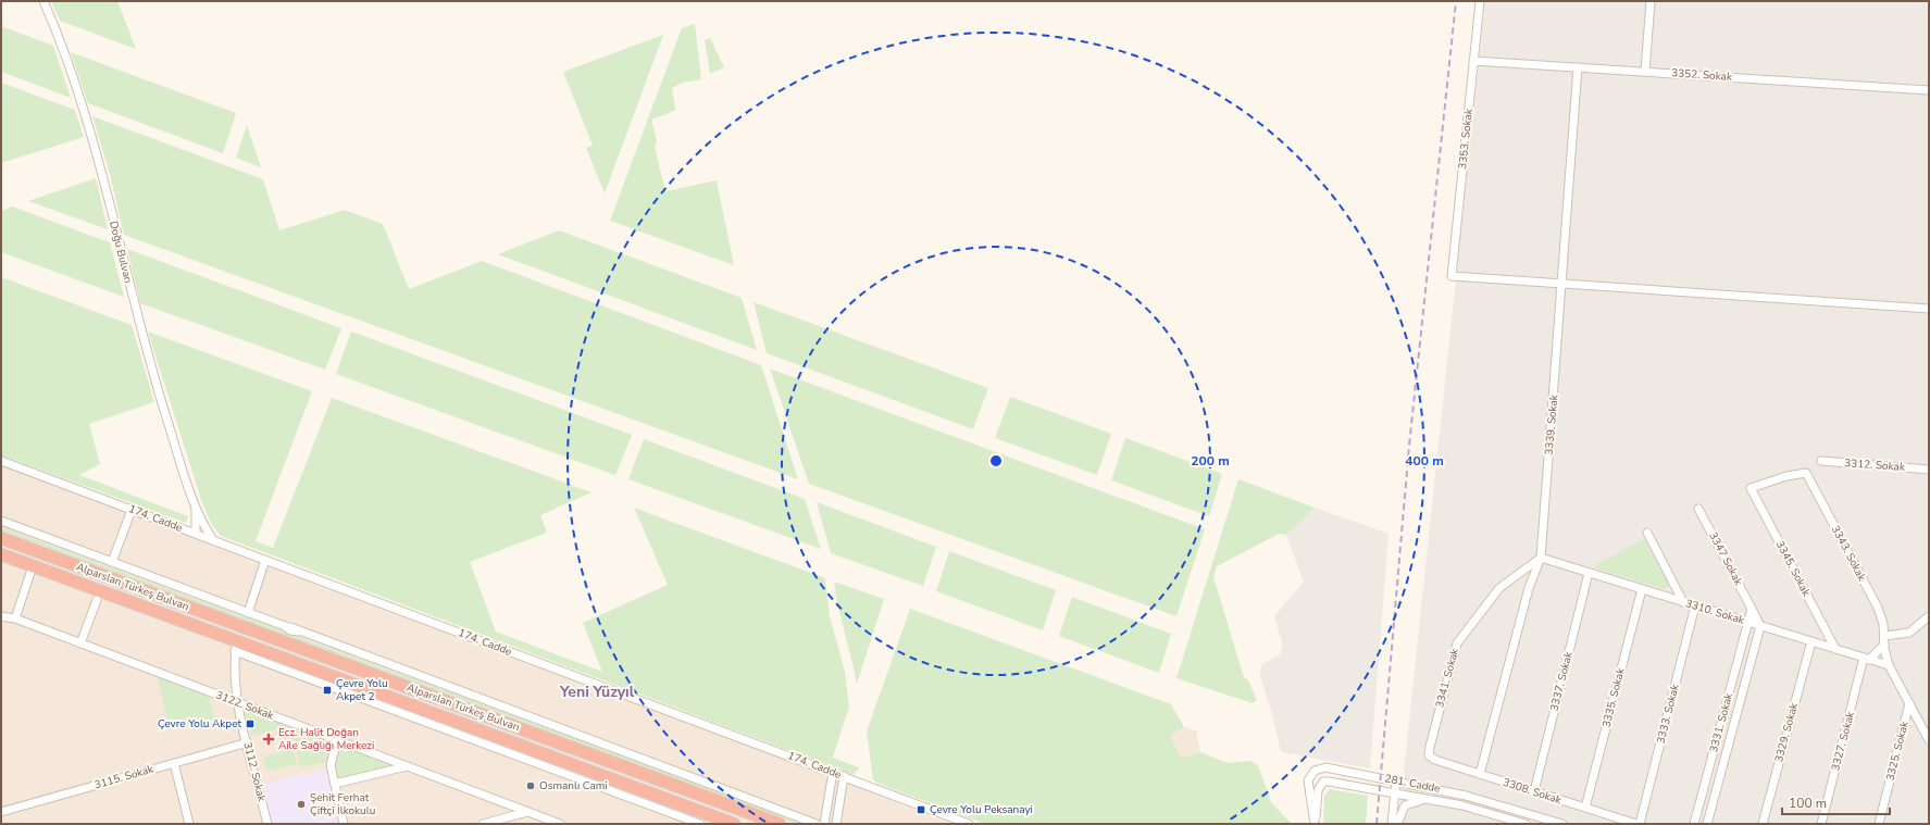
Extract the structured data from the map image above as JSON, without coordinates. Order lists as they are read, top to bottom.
{
  "streets": {
    "highway": ["Alparslan Türkeş Bulvarı"],
    "street": [
      "3352. Sokak",
      "3353. Sokak",
      "Doğu Bulvarı",
      "3339. Sokak",
      "3312. Sokak",
      "174. Cadde",
      "3343. Sokak",
      "3347 Sokak",
      "3345. Sokak",
      "3310. Sokak",
      "3341. Sokak",
      "3337. Sokak",
      "3335. Sokak",
      "3122. Sokak",
      "3333. Sokak",
      "3331. Sokak",
      "3329. Sokak",
      "3327. Sokak",
      "3325. Sokak",
      "3112. Sokak",
      "3115. Sokak",
      "281. Cadde",
      "3308. Sokak"
    ]
  },
  "crossings": [
    ["3352. Sokak", "3353. Sokak"],
    ["3352. Sokak", "3339. Sokak"],
    ["3353. Sokak", "3339. Sokak"],
    ["Doğu Bulvarı", "174. Cadde"],
    ["3339. Sokak", "3310. Sokak"],
    ["3339. Sokak", "3341. Sokak"],
    ["3339. Sokak", "3308. Sokak"],
    ["3343. Sokak", "3345. Sokak"],
    ["3343. Sokak", "3310. Sokak"],
    ["3343. Sokak", "3325. Sokak"],
    ["3347 Sokak", "3310. Sokak"],
    ["3347 Sokak", "3331. Sokak"],
    ["3345. Sokak", "3310. Sokak"],
    ["Alparslan Türkeş Bulvarı", "3112. Sokak"],
    ["3310. Sokak", "3341. Sokak"],
    ["3310. Sokak", "3337. Sokak"],
    ["3310. Sokak", "3335. Sokak"],
    ["3310. Sokak", "3333. Sokak"],
    ["3310. Sokak", "3331. Sokak"],
    ["3310. Sokak", "3329. Sokak"],
    ["3310. Sokak", "3327. Sokak"],
    ["3341. Sokak", "3308. Sokak"],
    ["3337. Sokak", "3308. Sokak"],
    ["3335. Sokak", "3308. Sokak"],
    ["3122. Sokak", "3112. Sokak"],
    ["3112. Sokak", "3115. Sokak"]
  ],
  "districts": ["Yeni Yüzyıl"],
  "places": {
    "transit": ["Çevre Yolu Akpet 2", "Çevre Yolu Akpet", "Çevre Yolu Peksanayi"],
    "health": ["Ecz. Halit Doğan Aile Sağlığı Merkezi"],
    "other": ["Osmanlı Cami", "Şehit Ferhat Çiftçi İlkokulu"]
  },
  "scale_bar": "100 m",
  "rings": ["200 m", "400 m"]
}
